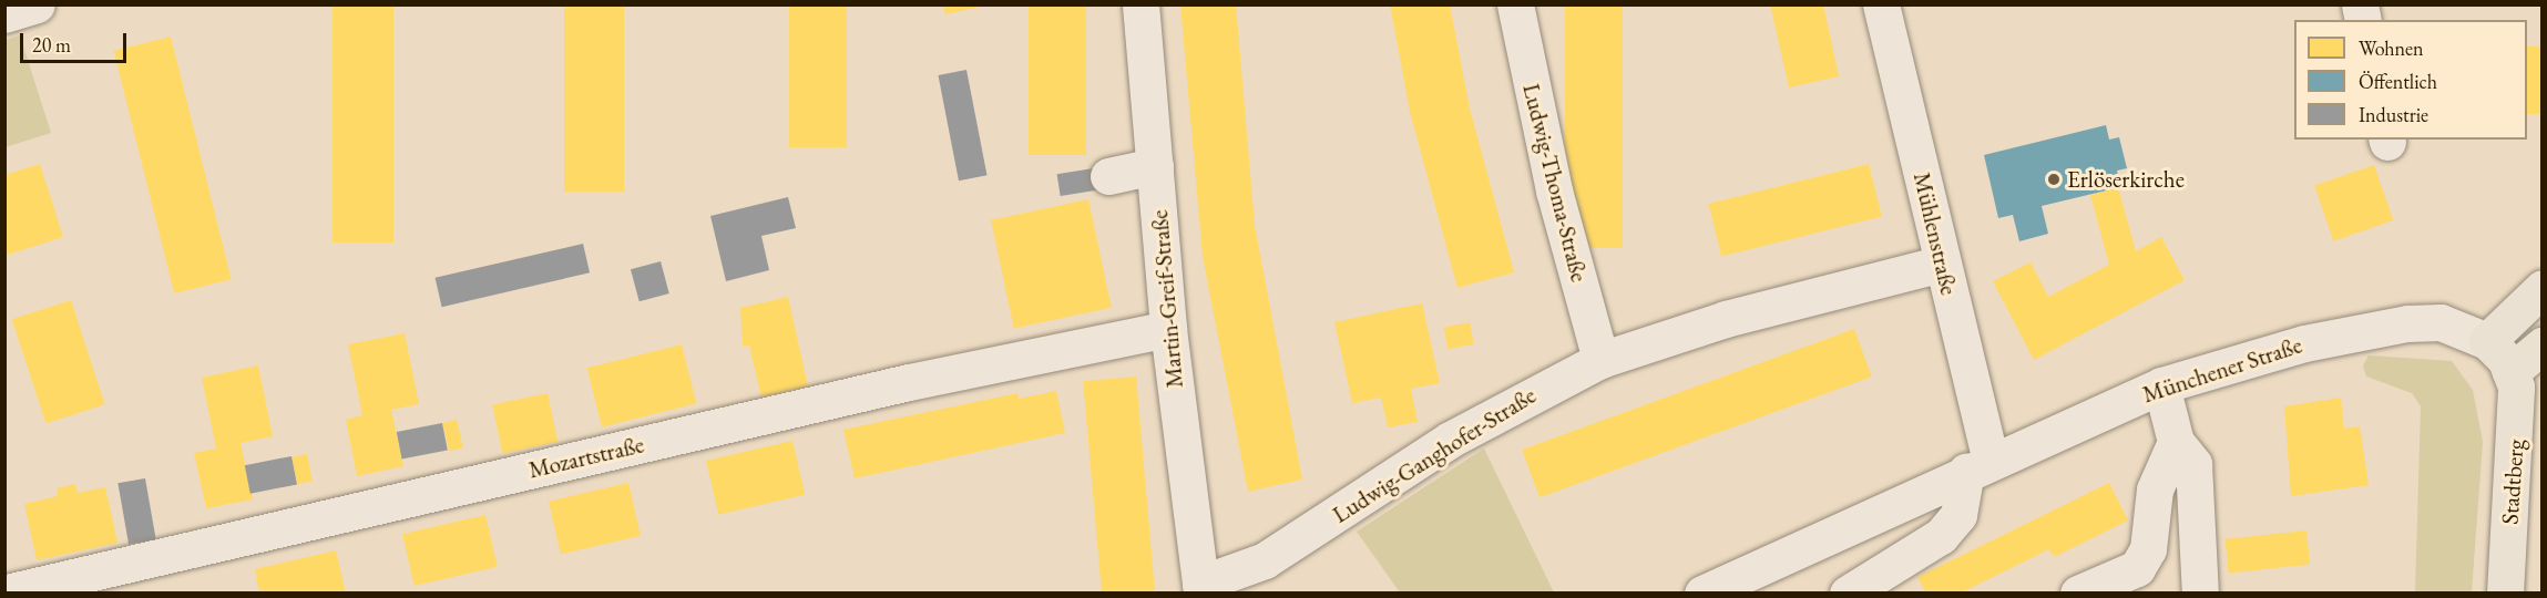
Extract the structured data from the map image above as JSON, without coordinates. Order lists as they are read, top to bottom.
{
  "streets": {
    "main road": ["Stadtberg"],
    "street": [
      "Ludwig-Thoma-Straße",
      "Mühlenstraße",
      "Martin-Greif-Straße",
      "Münchener Straße",
      "Ludwig-Ganghofer-Straße",
      "Mozartstraße"
    ]
  },
  "crossings": [
    ["Ludwig-Thoma-Straße", "Ludwig-Ganghofer-Straße"],
    ["Mühlenstraße", "Münchener Straße"],
    ["Mühlenstraße", "Ludwig-Ganghofer-Straße"],
    ["Martin-Greif-Straße", "Ludwig-Ganghofer-Straße"],
    ["Martin-Greif-Straße", "Mozartstraße"]
  ],
  "places": ["Erlöserkirche"],
  "legend": ["Wohnen", "Öffentlich", "Industrie"],
  "scale_bar": "20 m"
}
